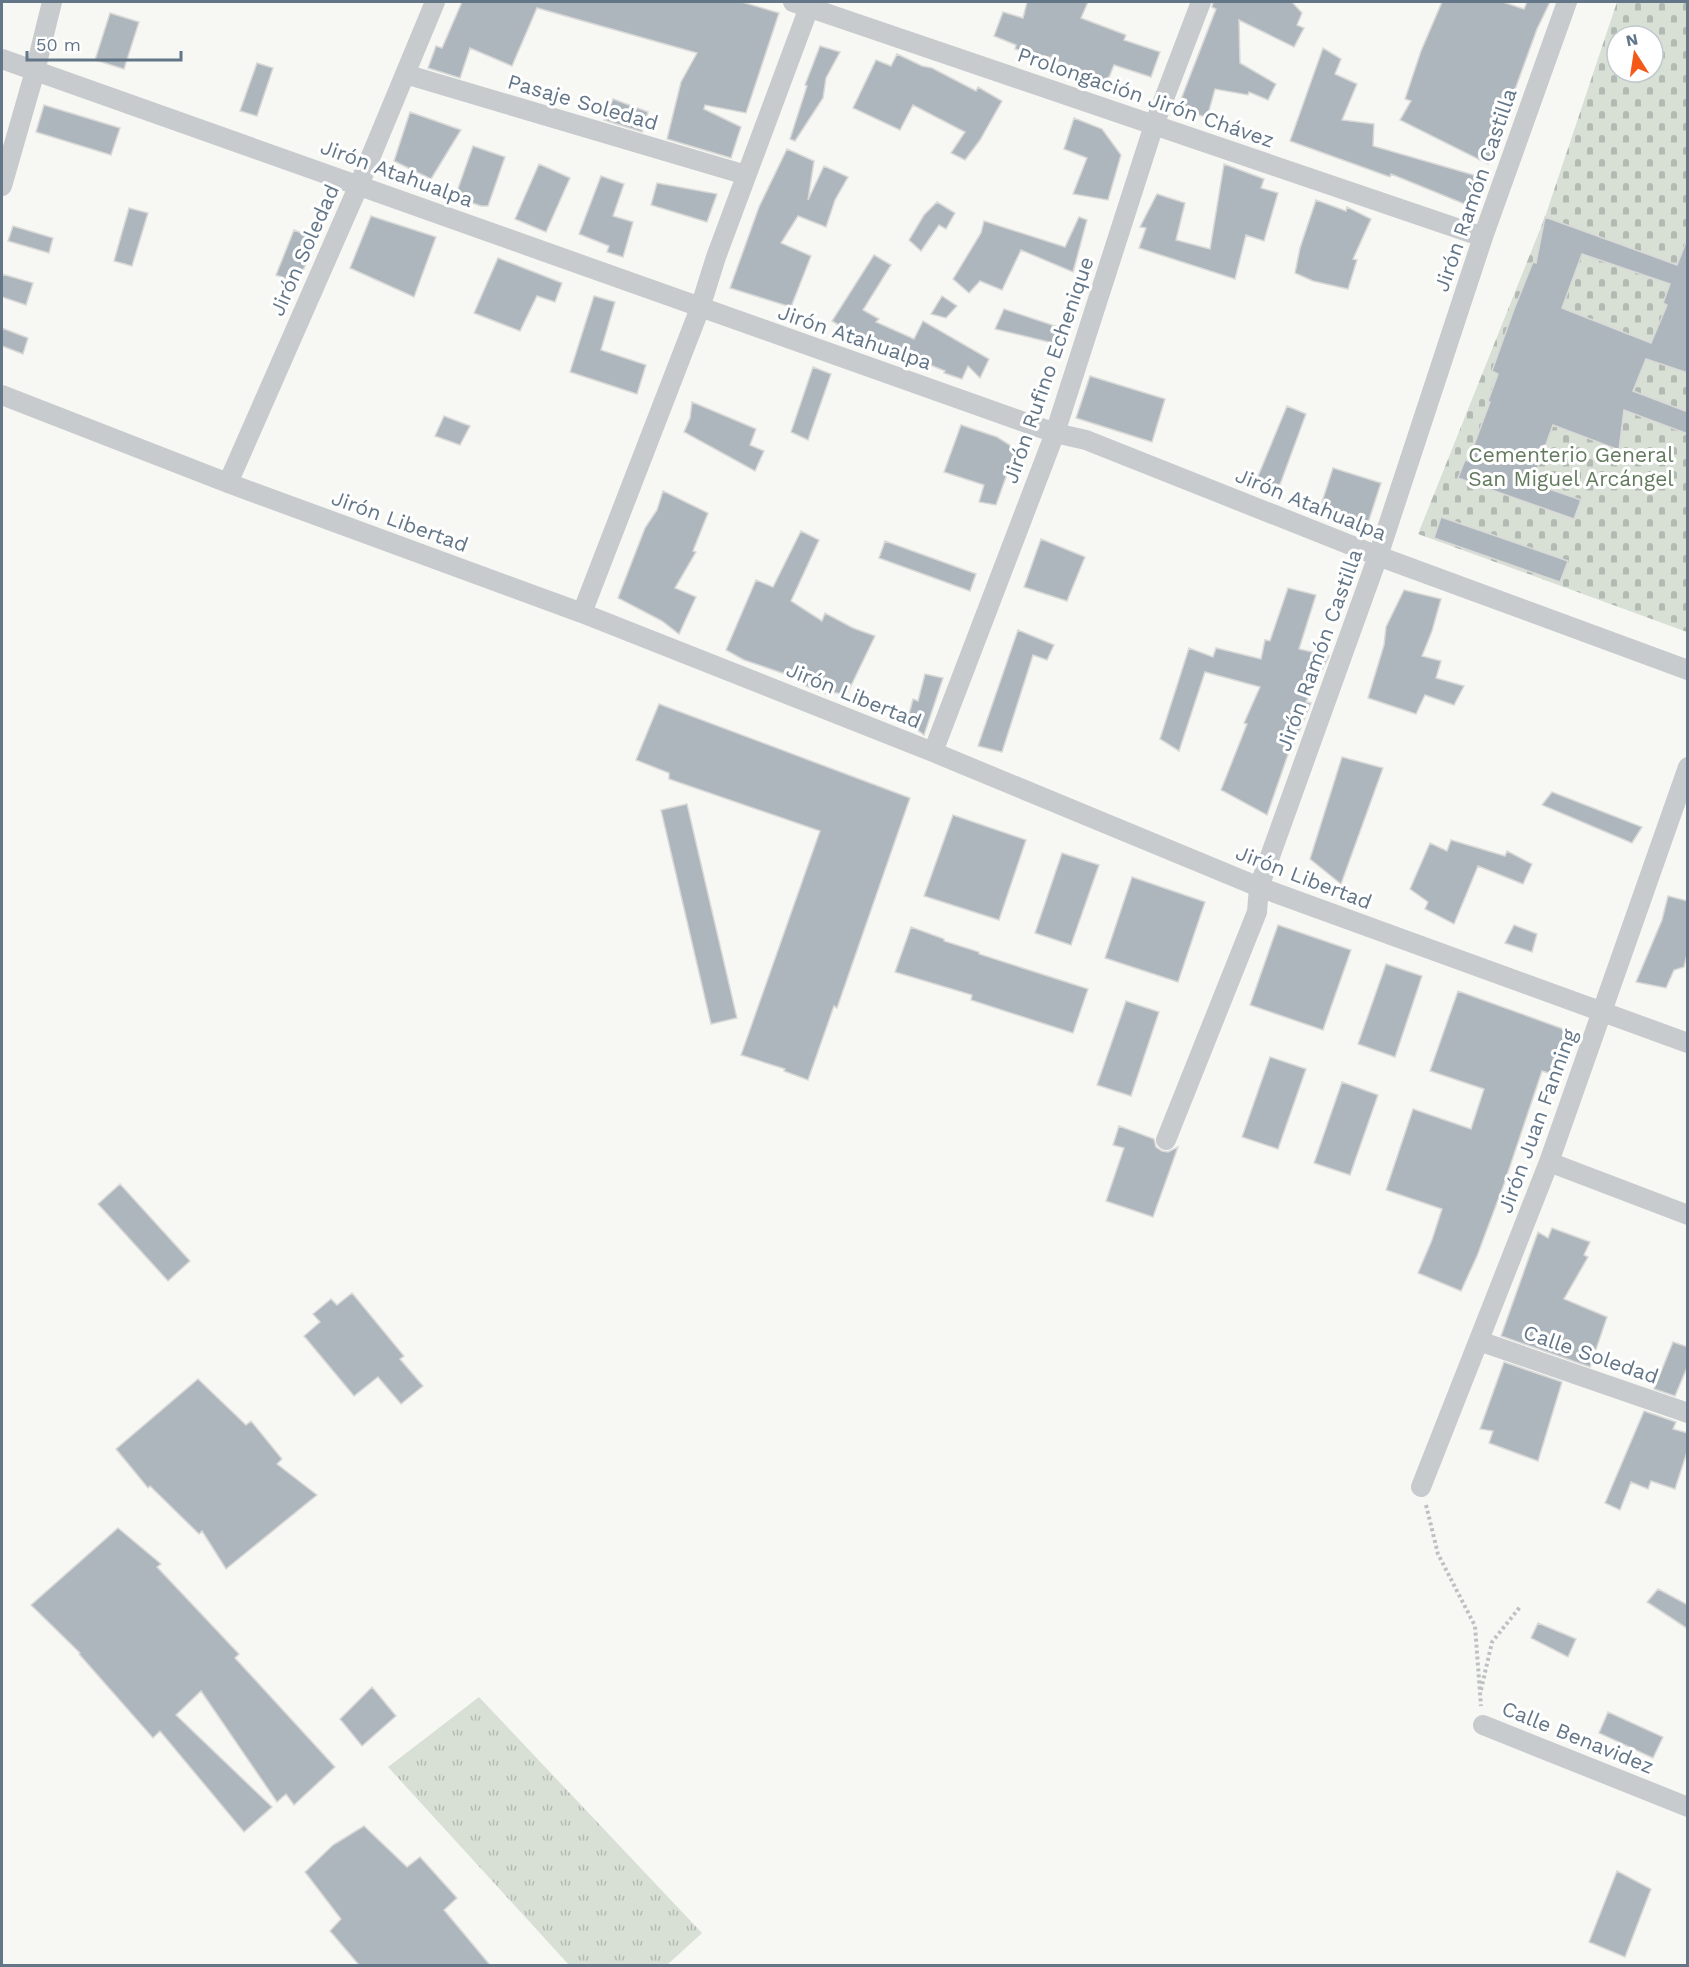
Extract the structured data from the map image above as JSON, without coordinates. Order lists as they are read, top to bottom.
{
  "streets": {
    "street": [
      "Prolongación Jirón Chávez",
      "Pasaje Soledad",
      "Jirón Atahualpa",
      "Jirón Ramón Castilla",
      "Jirón Soledad",
      "Jirón Rufino Echenique",
      "Jirón Libertad",
      "Jirón Juan Fanning",
      "Calle Soledad",
      "Calle Benavidez"
    ]
  },
  "crossings": [
    ["Prolongación Jirón Chávez", "Jirón Ramón Castilla"],
    ["Prolongación Jirón Chávez", "Jirón Rufino Echenique"],
    ["Pasaje Soledad", "Jirón Soledad"],
    ["Jirón Atahualpa", "Jirón Ramón Castilla"],
    ["Jirón Atahualpa", "Jirón Soledad"],
    ["Jirón Atahualpa", "Jirón Rufino Echenique"],
    ["Jirón Ramón Castilla", "Jirón Libertad"],
    ["Jirón Soledad", "Jirón Libertad"],
    ["Jirón Rufino Echenique", "Jirón Libertad"],
    ["Jirón Libertad", "Jirón Juan Fanning"],
    ["Jirón Juan Fanning", "Calle Soledad"]
  ],
  "parks": ["Cementerio General San Miguel Arcángel"],
  "scale_bar": "50 m",
  "north": "top"
}
